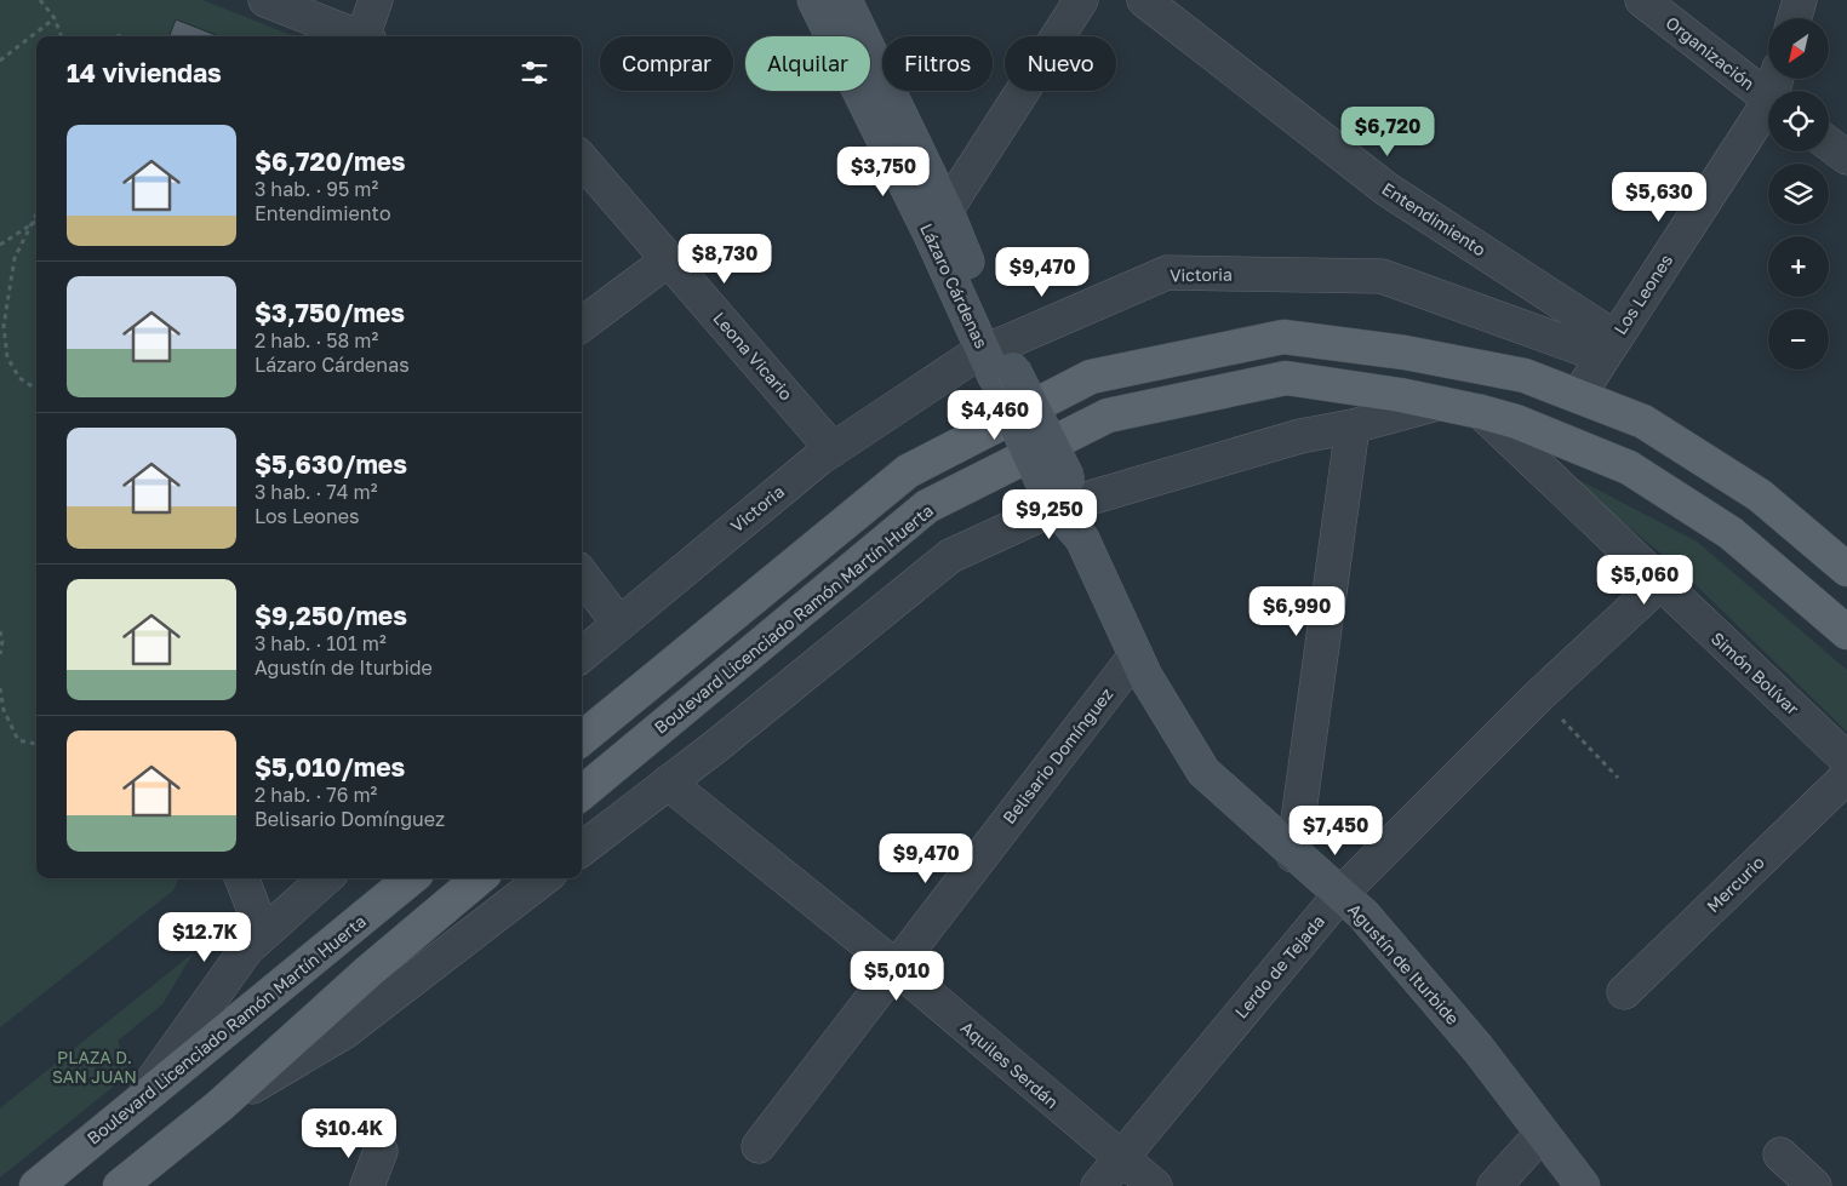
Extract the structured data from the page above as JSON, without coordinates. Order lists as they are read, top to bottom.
{
  "streets": {
    "main road": ["Boulevard Licenciado Ramón Martín Huerta"],
    "street": [
      "Organización",
      "Entendimiento",
      "Victoria",
      "Lázaro Cárdenas",
      "Los Leones",
      "Leona Vicario",
      "Simón Bolívar",
      "Belisario Domínguez",
      "Mercurio",
      "Agustín de Iturbide",
      "Lerdo de Tejada",
      "Aquiles Serdán"
    ]
  },
  "crossings": [
    ["Entendimiento", "Victoria"],
    ["Entendimiento", "Los Leones"],
    ["Victoria", "Lázaro Cárdenas"],
    ["Victoria", "Los Leones"],
    ["Victoria", "Leona Vicario"],
    ["Lázaro Cárdenas", "Agustín de Iturbide"],
    ["Boulevard Licenciado Ramón Martín Huerta", "Simón Bolívar"],
    ["Simón Bolívar", "Lerdo de Tejada"],
    ["Belisario Domínguez", "Agustín de Iturbide"],
    ["Belisario Domínguez", "Aquiles Serdán"],
    ["Agustín de Iturbide", "Lerdo de Tejada"],
    ["Lerdo de Tejada", "Aquiles Serdán"]
  ],
  "parks": ["PLAZA D. SAN JUAN"],
  "north": "bottom left",
  "page": {
    "map_buttons": ["+", "−"],
    "chip": [
      "Comprar",
      "Alquilar",
      "Filtros",
      "Nuevo"
    ],
    "heading": "14 viviendas",
    "price": [
      "$6,720",
      "$3,750",
      "$5,630",
      "$8,730",
      "$9,470",
      "$4,460",
      "$9,250",
      "$5,060",
      "$6,990",
      "$7,450",
      "$9,470",
      "$12.7K",
      "$5,010",
      "$10.4K"
    ],
    "list": [
      {
        "name": "$6,720/mes",
        "note": "3 hab. · 95 m² · Entendimiento"
      },
      {
        "name": "$3,750/mes",
        "note": "2 hab. · 58 m² · Lázaro Cárdenas"
      },
      {
        "name": "$5,630/mes",
        "note": "3 hab. · 74 m² · Los Leones"
      },
      {
        "name": "$9,250/mes",
        "note": "3 hab. · 101 m² · Agustín de Iturbide"
      },
      {
        "name": "$5,010/mes",
        "note": "2 hab. · 76 m² · Belisario Domínguez"
      }
    ]
  }
}
